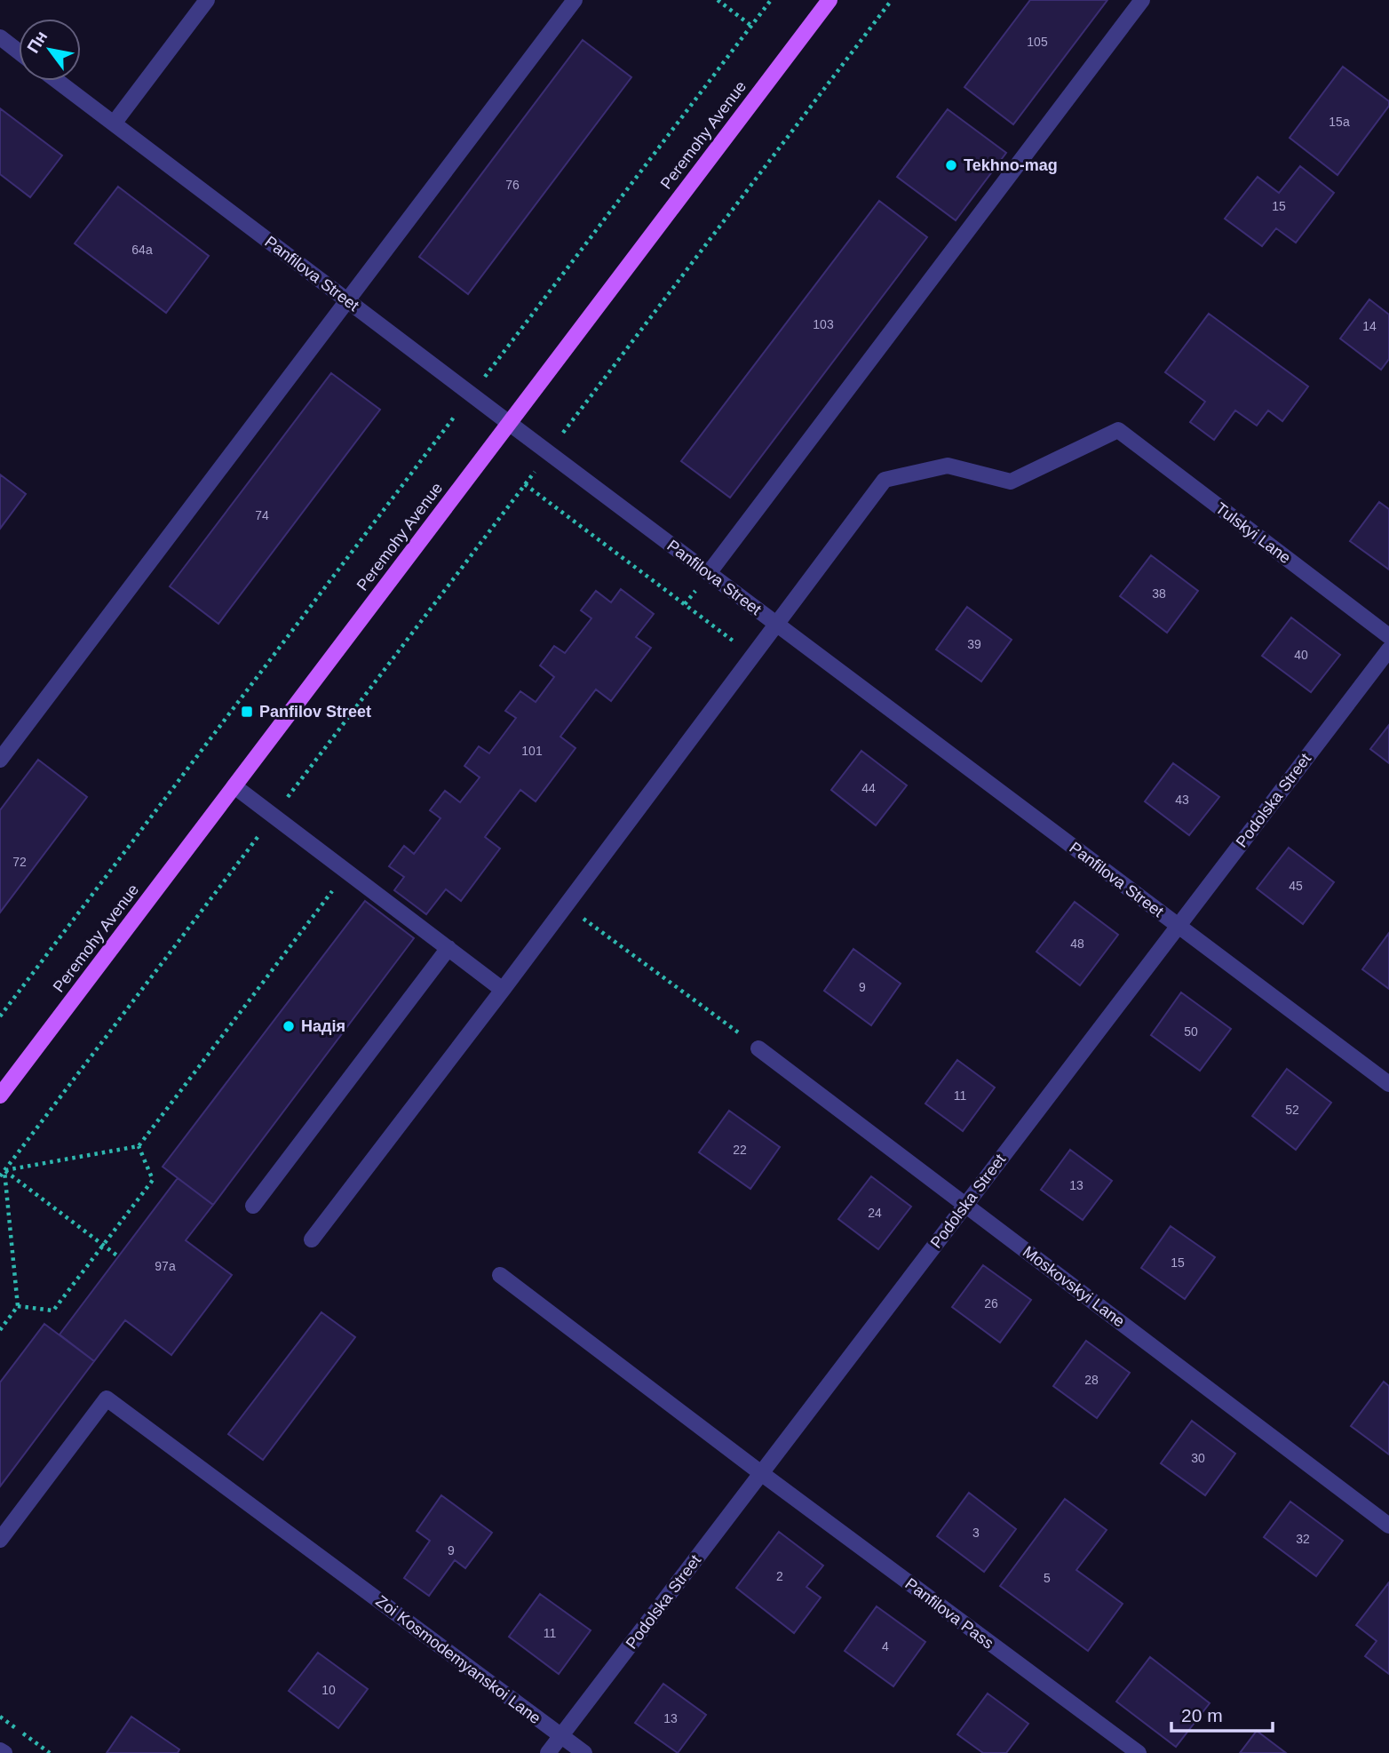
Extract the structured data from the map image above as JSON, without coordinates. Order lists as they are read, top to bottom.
{
  "streets": {
    "main road": ["Peremohy Avenue"],
    "street": [
      "Panfilova Street",
      "Tulskyi Lane",
      "Podolska Street",
      "Moskovskyi Lane",
      "Panfilova Pass",
      "Zoi Kosmodemyanskoi Lane"
    ]
  },
  "crossings": [
    ["Peremohy Avenue", "Panfilova Street"],
    ["Panfilova Street", "Tulskyi Lane"],
    ["Panfilova Street", "Podolska Street"],
    ["Podolska Street", "Moskovskyi Lane"],
    ["Podolska Street", "Panfilova Pass"],
    ["Podolska Street", "Zoi Kosmodemyanskoi Lane"]
  ],
  "places": {
    "other": ["Tekhno-mag", "Надiя"],
    "transit": ["Panfilov Street"]
  },
  "house_numbers": [
    "105",
    "15а",
    "76",
    "15",
    "64а",
    "103",
    "14",
    "74",
    "38",
    "39",
    "40",
    "101",
    "44",
    "43",
    "72",
    "45",
    "48",
    "9",
    "50",
    "11",
    "52",
    "22",
    "13",
    "24",
    "15",
    "97а",
    "26",
    "28",
    "30",
    "3",
    "32",
    "9",
    "2",
    "5",
    "11",
    "4",
    "10",
    "13"
  ],
  "scale_bar": "20 m",
  "north": "top left"
}
